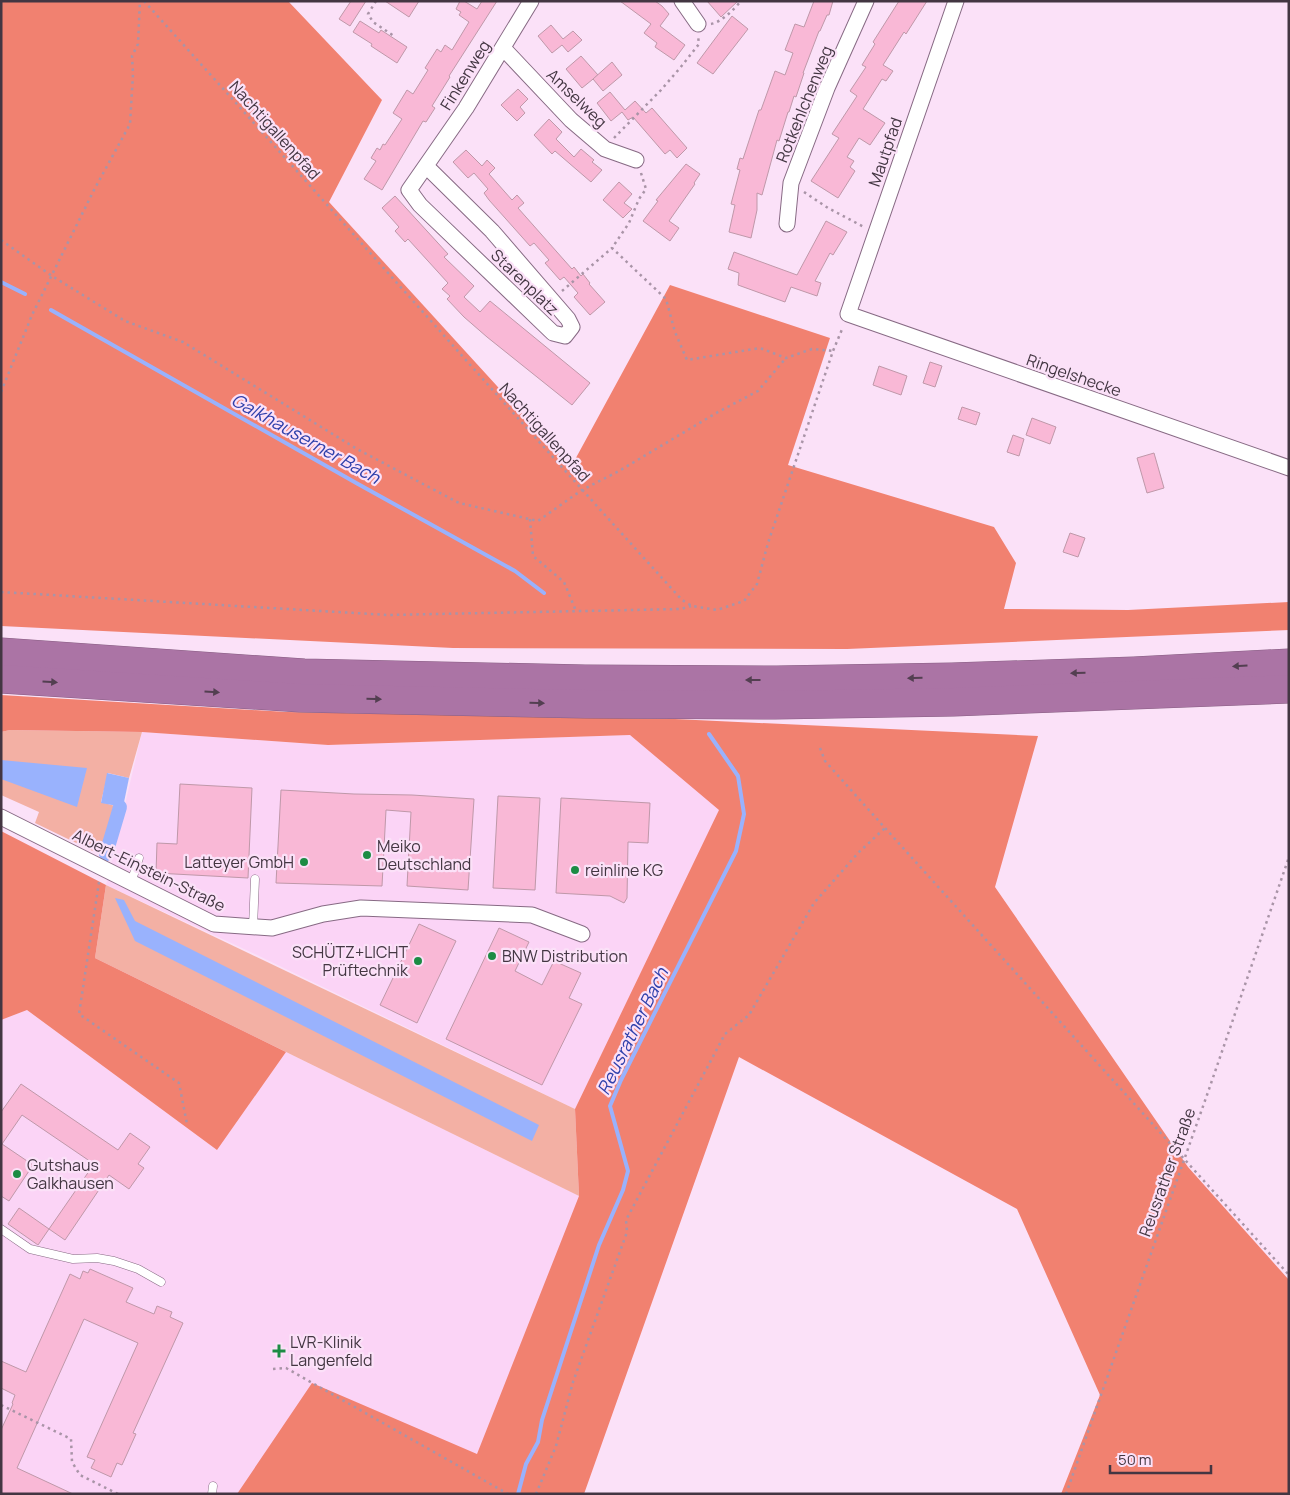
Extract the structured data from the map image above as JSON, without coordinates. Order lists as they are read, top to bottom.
{
  "streets": {
    "street": [
      "Finkenweg",
      "Amselweg",
      "Rotkehlchenweg",
      "Mautpfad",
      "Starenplatz",
      "Ringelshecke",
      "Albert-Einstein-Straße"
    ],
    "path": ["Nachtigallenpfad", "Reusrather Straße"]
  },
  "crossings": [
    ["Finkenweg", "Amselweg"],
    ["Finkenweg", "Starenplatz"],
    ["Mautpfad", "Ringelshecke"]
  ],
  "water": ["Galkhauserner Bach", "Reusrather Bach"],
  "places": {
    "other": [
      "Meiko Deutschland",
      "Latteyer GmbH",
      "reinline KG",
      "BNW Distribution",
      "SCHÜTZ+LICHT Prüftechnik",
      "Gutshaus Galkhausen"
    ],
    "health": ["LVR-Klinik Langenfeld"]
  },
  "scale_bar": "50 m"
}
